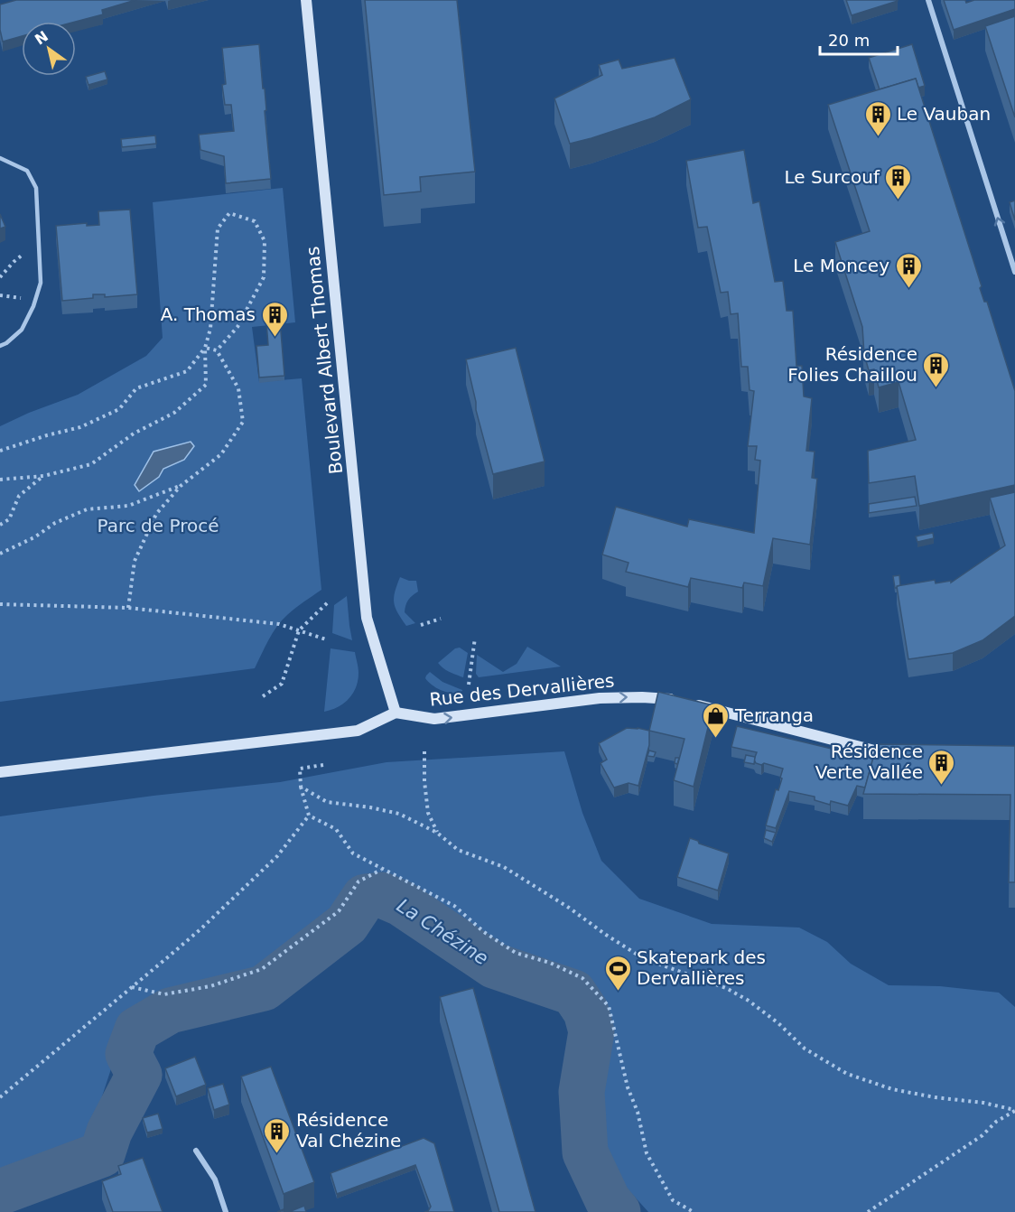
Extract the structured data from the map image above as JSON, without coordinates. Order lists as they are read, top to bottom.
{
  "streets": {
    "main road": ["Boulevard Albert Thomas", "Rue des Dervallières"]
  },
  "crossings": [
    ["Boulevard Albert Thomas", "Rue des Dervallières"]
  ],
  "one_way": ["Rue des Dervallières"],
  "water": ["La Chézine"],
  "parks": ["Parc de Procé"],
  "places": {
    "building": [
      "Le Vauban",
      "Le Surcouf",
      "Le Moncey",
      "A. Thomas",
      "Résidence Folies Chaillou",
      "Résidence Verte Vallée",
      "Résidence Val Chézine"
    ],
    "shop": ["Terranga"],
    "sports": ["Skatepark des Dervallières"]
  },
  "scale_bar": "20 m",
  "north": "top left"
}
